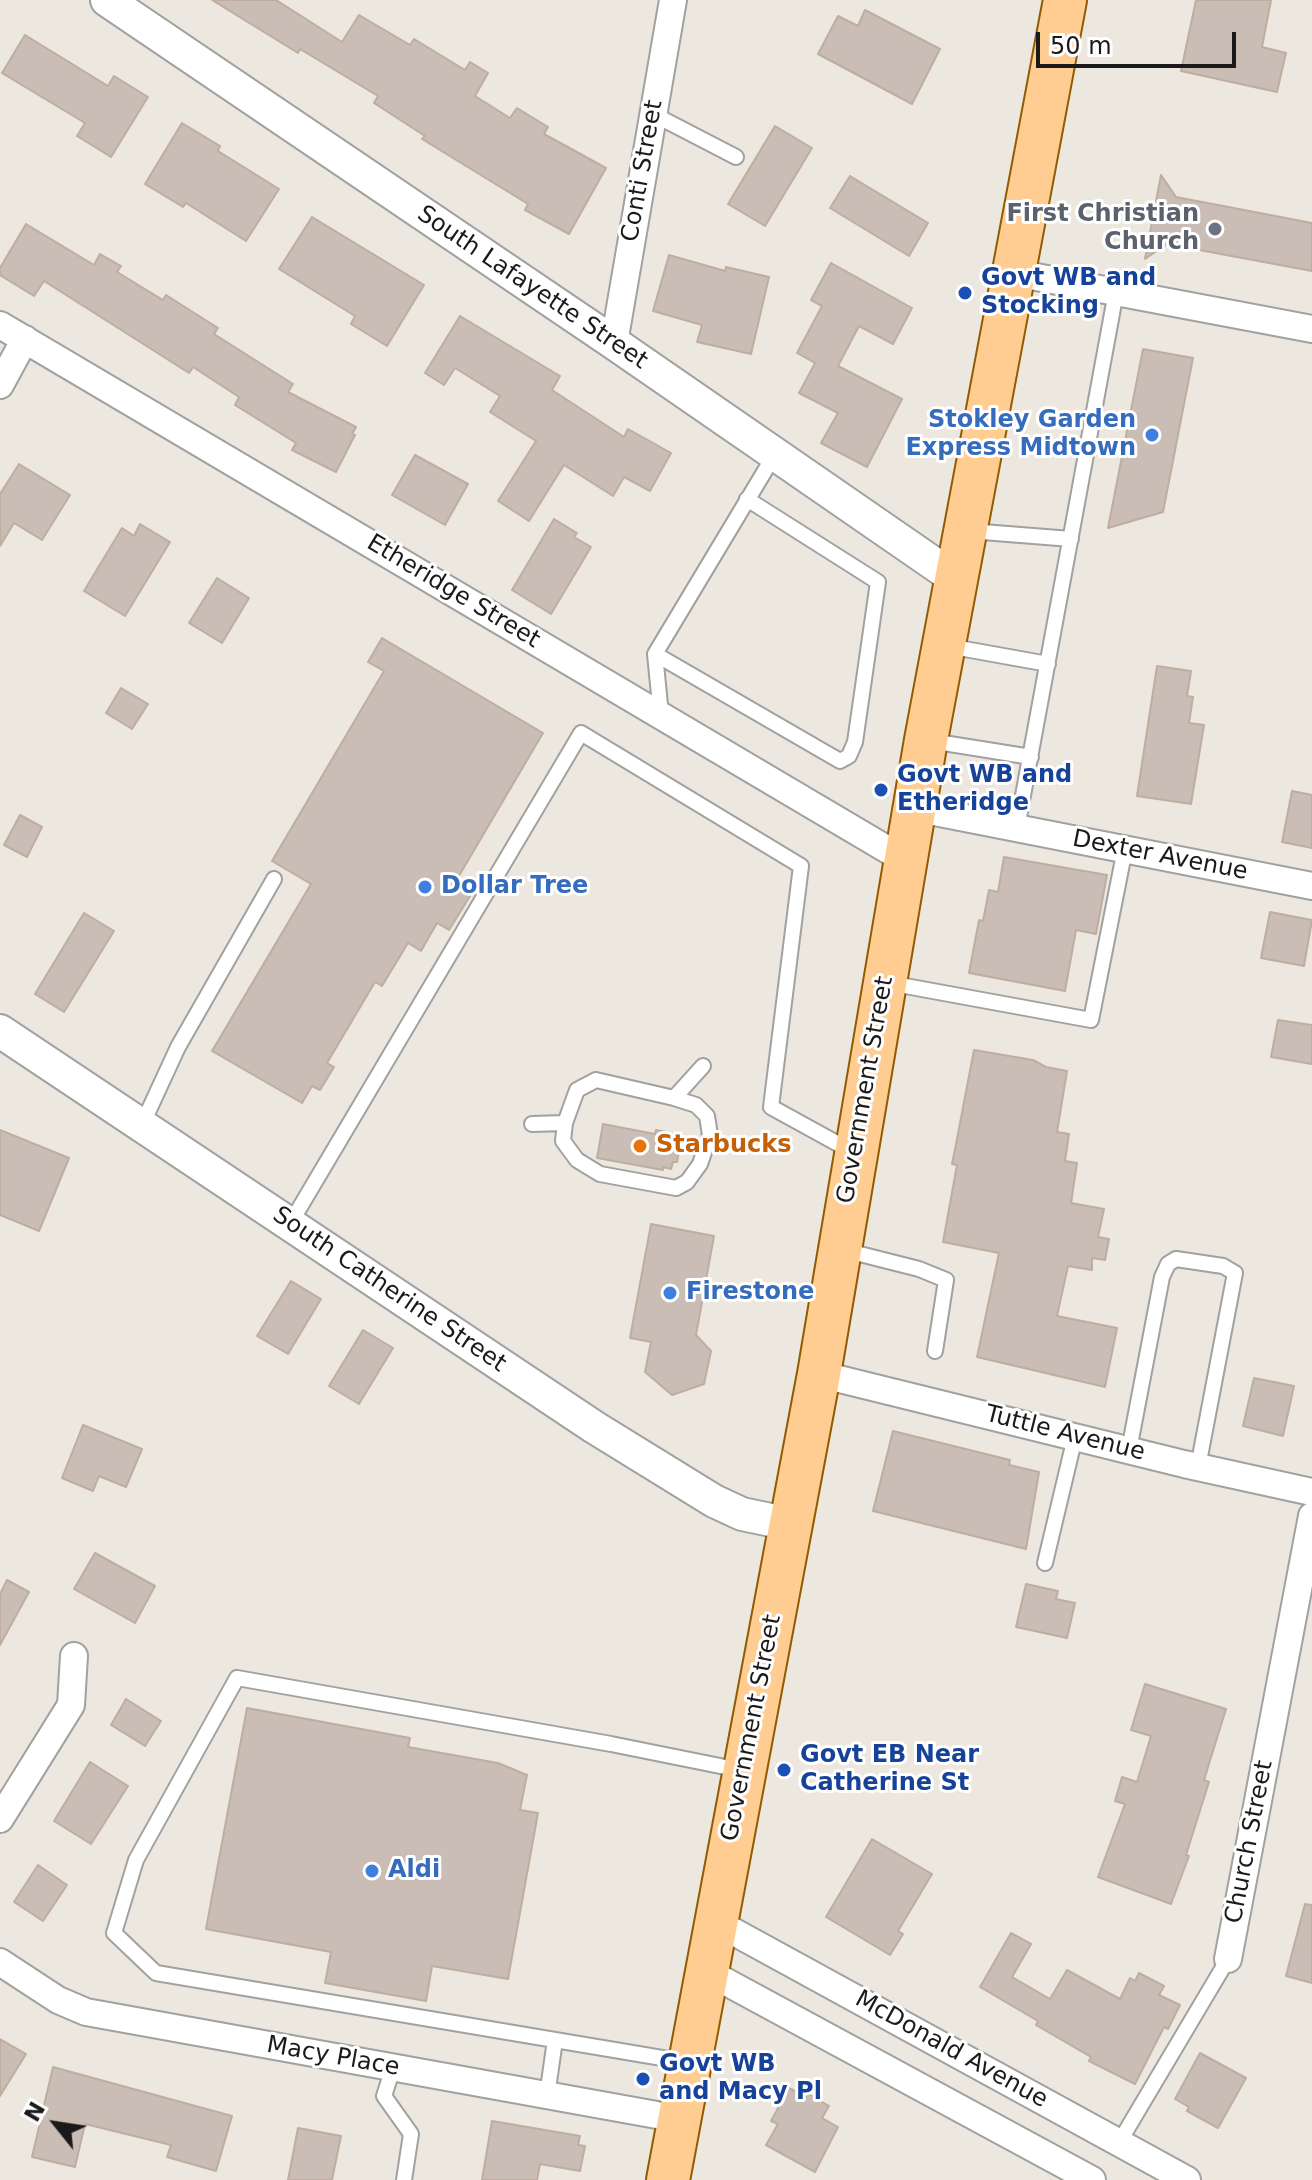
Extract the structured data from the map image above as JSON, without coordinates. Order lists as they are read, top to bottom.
{
  "streets": {
    "main road": ["Government Street"],
    "street": [
      "Conti Street",
      "South Lafayette Street",
      "Etheridge Street",
      "Dexter Avenue",
      "South Catherine Street",
      "Tuttle Avenue",
      "Church Street",
      "McDonald Avenue",
      "Macy Place"
    ]
  },
  "crossings": [
    ["Conti Street", "South Lafayette Street"],
    ["South Lafayette Street", "Government Street"],
    ["Etheridge Street", "Government Street"],
    ["Dexter Avenue", "Government Street"],
    ["Government Street", "South Catherine Street"],
    ["Government Street", "Tuttle Avenue"],
    ["Government Street", "McDonald Avenue"],
    ["Government Street", "Macy Place"],
    ["Church Street", "McDonald Avenue"]
  ],
  "places": [
    "First Christian Church",
    "Govt WB and Stocking",
    "Stokley Garden Express Midtown",
    "Govt WB and Etheridge",
    "Dollar Tree",
    "Starbucks",
    "Firestone",
    "Govt EB Near Catherine St",
    "Aldi",
    "Govt WB and Macy Pl"
  ],
  "scale_bar": "50 m",
  "north": "top left"
}
